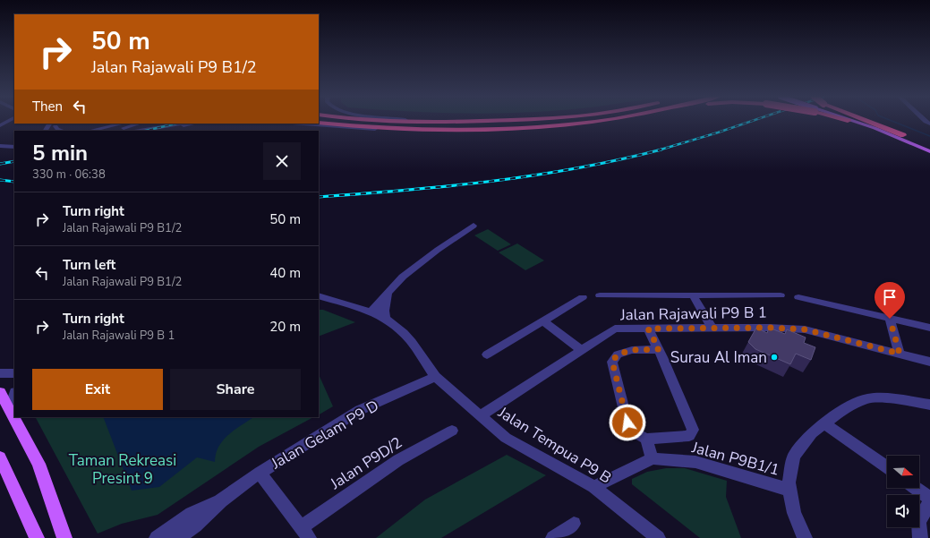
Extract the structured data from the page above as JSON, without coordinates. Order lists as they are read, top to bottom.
{
  "streets": {
    "street": [
      "Jalan Rajawali P9 B 1",
      "Jalan Gelam P9 D",
      "Jalan Tempua P9 B",
      "Jalan P9B1/1",
      "Jalan P9D/2"
    ]
  },
  "crossings": [
    ["Jalan Rajawali P9 B 1", "Jalan Tempua P9 B"],
    ["Jalan Gelam P9 D", "Jalan Tempua P9 B"]
  ],
  "parks": ["Taman Rekreasi Presint 9"],
  "places": ["Surau Al Iman"],
  "north": "right",
  "page": {
    "turn": ["50 m", "Jalan Rajawali P9 B1/2"],
    "then": "Then",
    "heading": ["5 min", "330 m · 06:38"],
    "list": [
      {
        "name": "Turn right",
        "note": "Jalan Rajawali P9 B1/2",
        "value": "50 m"
      },
      {
        "name": "Turn left",
        "note": "Jalan Rajawali P9 B1/2",
        "value": "40 m"
      },
      {
        "name": "Turn right",
        "note": "Jalan Rajawali P9 B 1",
        "value": "20 m"
      }
    ],
    "buttons": ["Exit", "Share"]
  }
}
